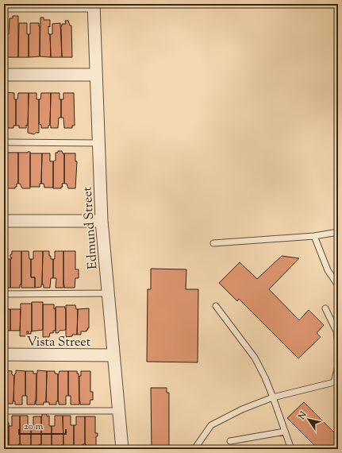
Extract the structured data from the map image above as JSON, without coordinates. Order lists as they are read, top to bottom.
{
  "streets": {
    "street": ["Edmund Street", "Vista Street"]
  },
  "crossings": [
    ["Edmund Street", "Vista Street"]
  ],
  "scale_bar": "20 m",
  "north": "top left"
}
